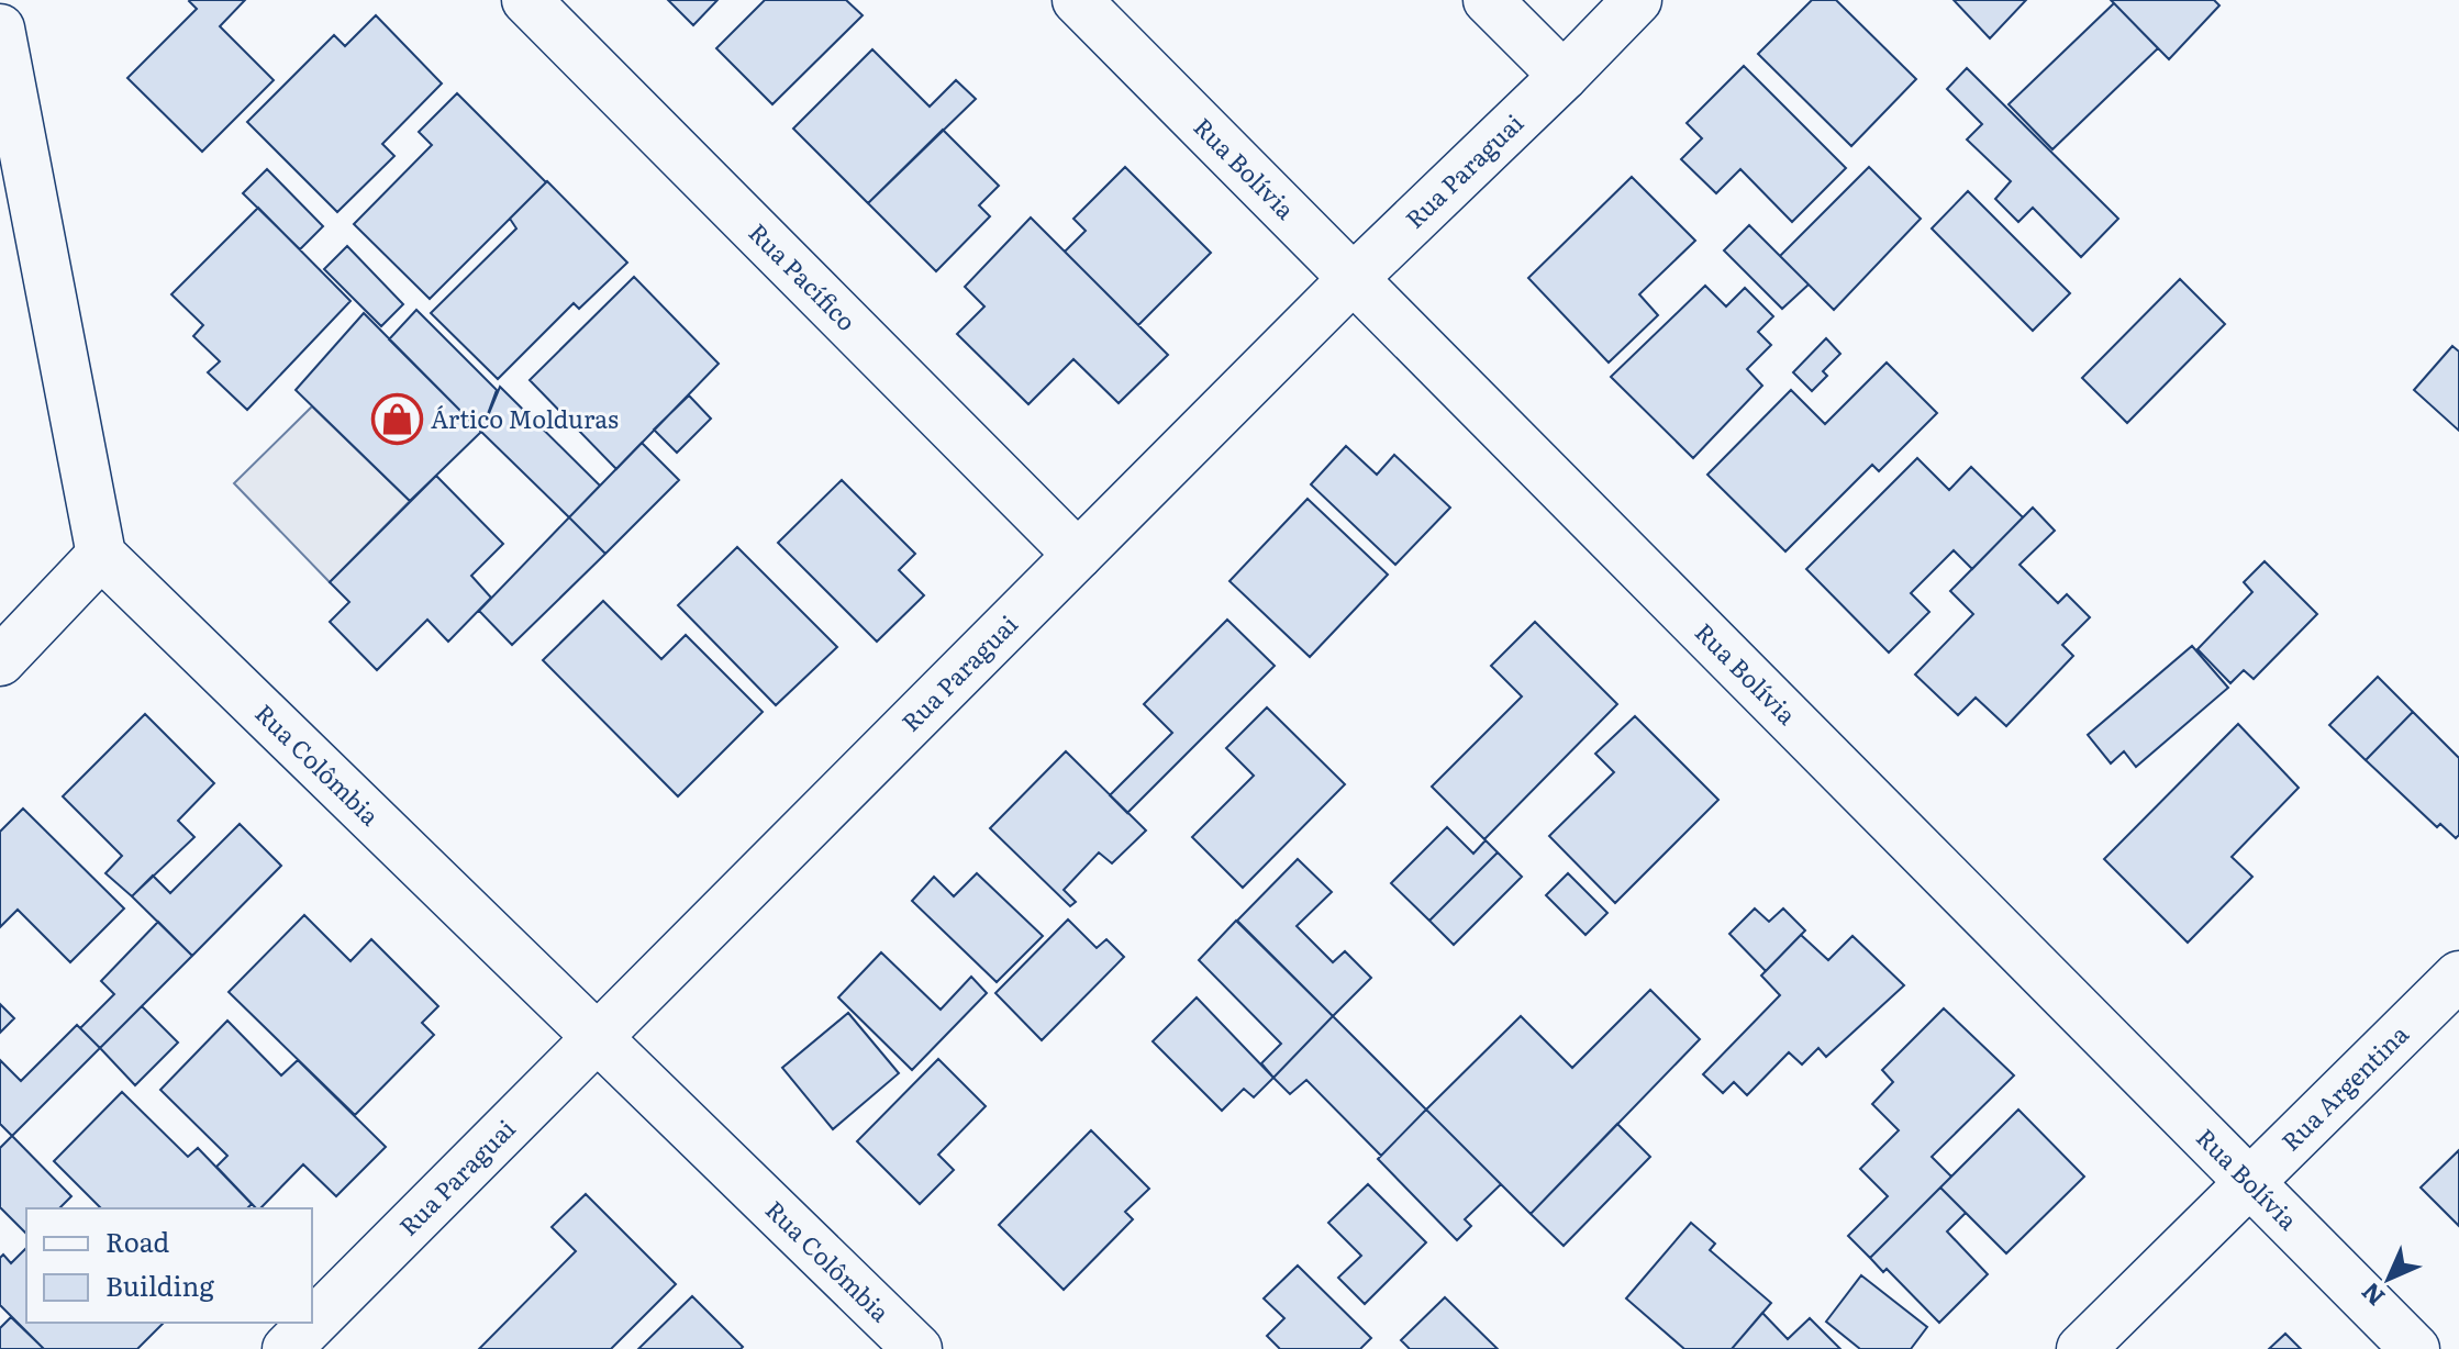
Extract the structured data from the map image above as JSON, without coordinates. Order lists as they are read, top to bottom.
{
  "streets": {
    "street": [
      "Rua Bolívia",
      "Rua Paraguai",
      "Rua Pacífico",
      "Rua Colômbia",
      "Rua Argentina"
    ]
  },
  "crossings": [
    ["Rua Bolívia", "Rua Paraguai"],
    ["Rua Bolívia", "Rua Argentina"],
    ["Rua Paraguai", "Rua Pacífico"],
    ["Rua Paraguai", "Rua Colômbia"]
  ],
  "places": {
    "shop": ["Ártico Molduras"]
  },
  "legend": ["Road", "Building"],
  "north": "bottom left"
}
